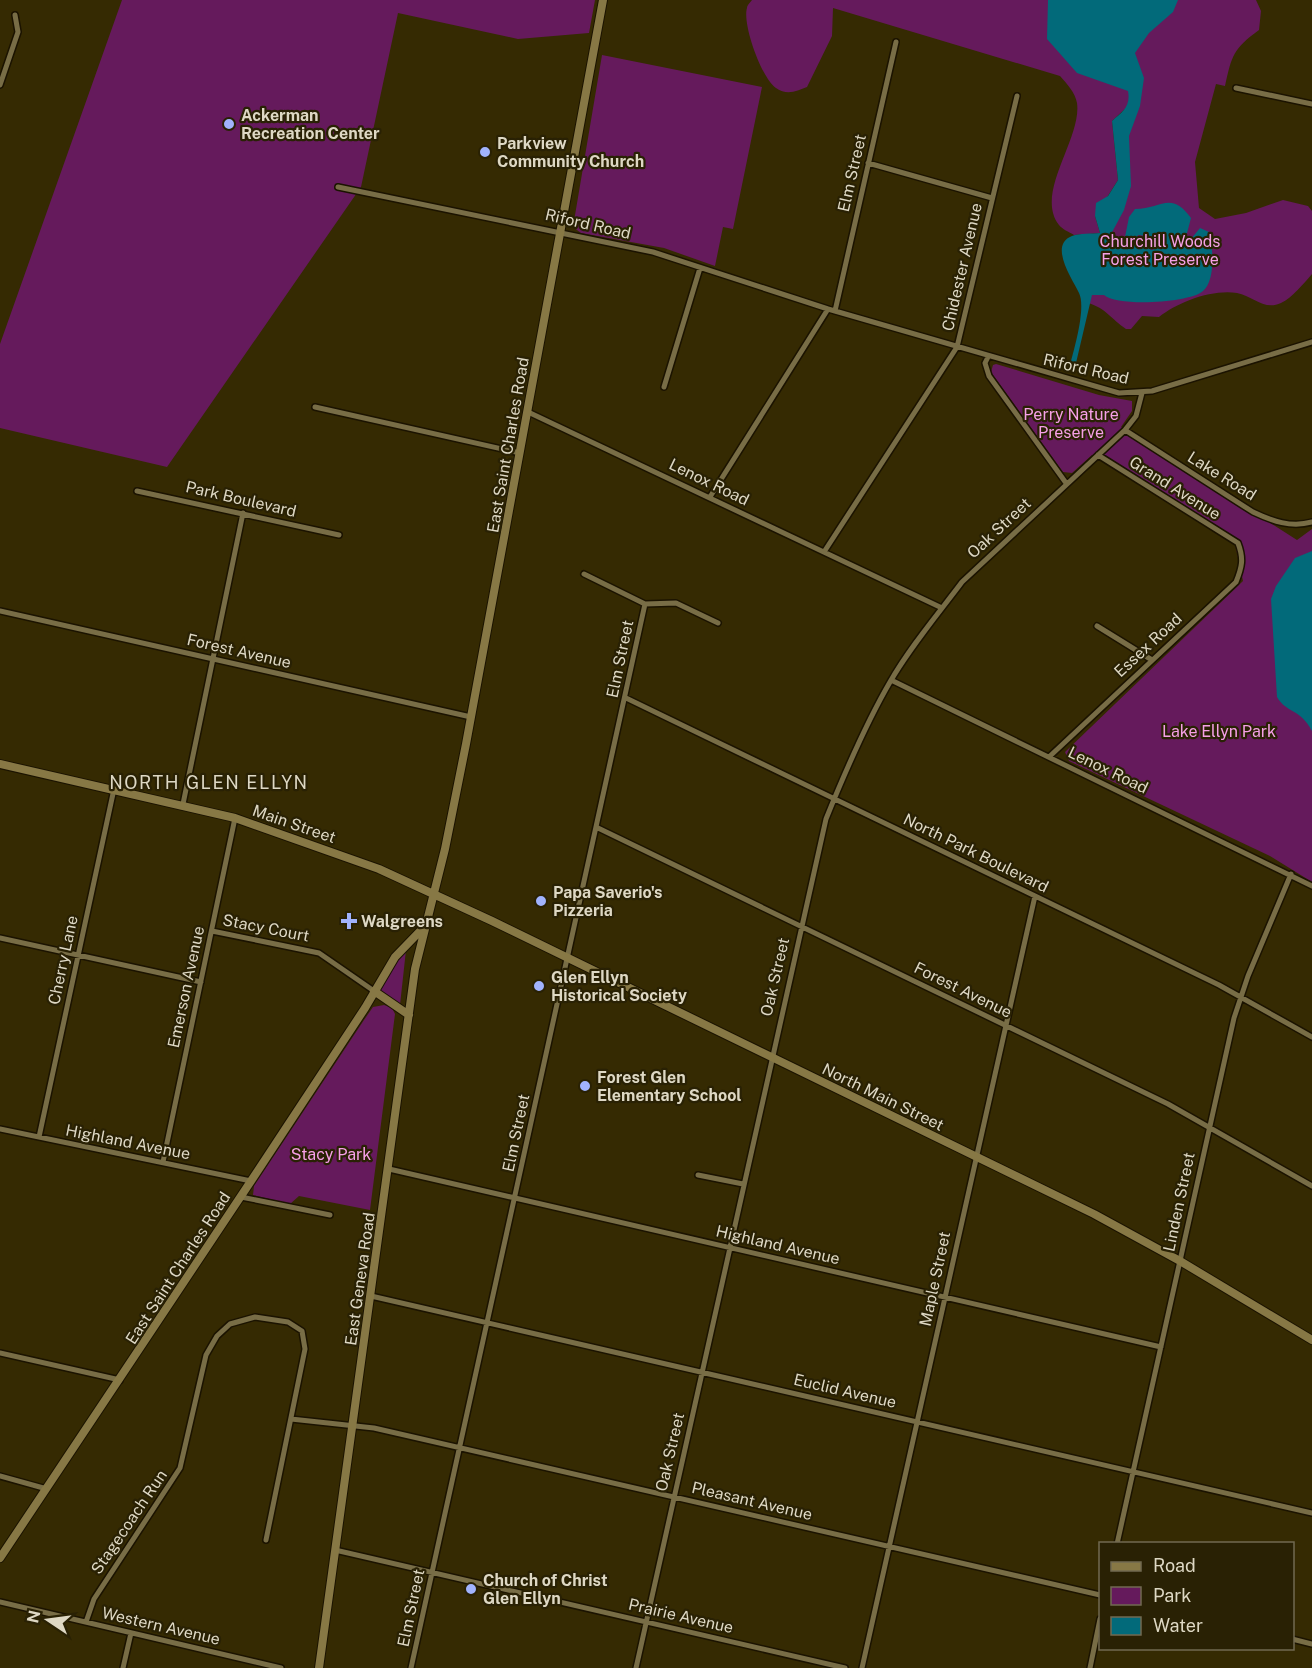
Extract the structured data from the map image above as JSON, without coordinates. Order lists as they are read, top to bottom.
{
  "streets": {
    "street": [
      "Elm Street",
      "Riford Road",
      "Chidester Avenue",
      "East Saint Charles Road",
      "Lake Road",
      "Lenox Road",
      "Grand Avenue",
      "Park Boulevard",
      "Oak Street",
      "Essex Road",
      "Forest Avenue",
      "Main Street",
      "North Park Boulevard",
      "Stacy Court",
      "Cherry Lane",
      "Emerson Avenue",
      "North Main Street",
      "Highland Avenue",
      "Linden Street",
      "East Geneva Road",
      "Maple Street",
      "Euclid Avenue",
      "Pleasant Avenue",
      "Stagecoach Run",
      "Prairie Avenue",
      "Western Avenue"
    ]
  },
  "crossings": [
    ["Elm Street", "Riford Road"],
    ["Elm Street", "Forest Avenue"],
    ["Elm Street", "North Park Boulevard"],
    ["Elm Street", "North Main Street"],
    ["Elm Street", "Highland Avenue"],
    ["Elm Street", "Euclid Avenue"],
    ["Elm Street", "Pleasant Avenue"],
    ["Elm Street", "Prairie Avenue"],
    ["Riford Road", "Chidester Avenue"],
    ["Riford Road", "East Saint Charles Road"],
    ["Riford Road", "Oak Street"],
    ["Chidester Avenue", "Lenox Road"],
    ["East Saint Charles Road", "Lenox Road"],
    ["East Saint Charles Road", "Forest Avenue"],
    ["East Saint Charles Road", "Main Street"],
    ["East Saint Charles Road", "Stacy Court"],
    ["East Saint Charles Road", "North Main Street"],
    ["East Saint Charles Road", "Highland Avenue"],
    ["East Saint Charles Road", "East Geneva Road"],
    ["Lake Road", "Oak Street"],
    ["Lenox Road", "Oak Street"],
    ["Lenox Road", "Essex Road"],
    ["Lenox Road", "Linden Street"],
    ["Grand Avenue", "Oak Street"],
    ["Grand Avenue", "Essex Road"],
    ["Oak Street", "Forest Avenue"],
    ["Oak Street", "North Park Boulevard"],
    ["Oak Street", "North Main Street"],
    ["Oak Street", "Highland Avenue"],
    ["Oak Street", "Euclid Avenue"],
    ["Oak Street", "Pleasant Avenue"],
    ["Oak Street", "Prairie Avenue"],
    ["Forest Avenue", "Linden Street"],
    ["Forest Avenue", "Maple Street"],
    ["Main Street", "Cherry Lane"],
    ["Main Street", "Emerson Avenue"],
    ["Main Street", "North Main Street"],
    ["Main Street", "East Geneva Road"],
    ["North Park Boulevard", "Linden Street"],
    ["North Park Boulevard", "Maple Street"],
    ["Stacy Court", "Emerson Avenue"],
    ["Cherry Lane", "Highland Avenue"],
    ["Emerson Avenue", "Highland Avenue"],
    ["North Main Street", "Linden Street"],
    ["North Main Street", "East Geneva Road"],
    ["North Main Street", "Maple Street"],
    ["Highland Avenue", "Linden Street"],
    ["Highland Avenue", "East Geneva Road"],
    ["Highland Avenue", "Maple Street"],
    ["Linden Street", "Euclid Avenue"],
    ["East Geneva Road", "Euclid Avenue"],
    ["East Geneva Road", "Pleasant Avenue"],
    ["East Geneva Road", "Prairie Avenue"],
    ["Maple Street", "Euclid Avenue"],
    ["Maple Street", "Pleasant Avenue"],
    ["Pleasant Avenue", "Stagecoach Run"],
    ["Stagecoach Run", "Western Avenue"]
  ],
  "districts": ["NORTH GLEN ELLYN"],
  "parks": [
    "Churchill Woods Forest Preserve",
    "Perry Nature Preserve",
    "Lake Ellyn Park",
    "Stacy Park"
  ],
  "places": {
    "other": [
      "Ackerman Recreation Center",
      "Parkview Community Church",
      "Papa Saverio's Pizzeria",
      "Glen Ellyn Historical Society",
      "Forest Glen Elementary School",
      "Church of Christ Glen Ellyn"
    ],
    "health": ["Walgreens"]
  },
  "legend": ["Road", "Park", "Water"],
  "north": "left"
}
